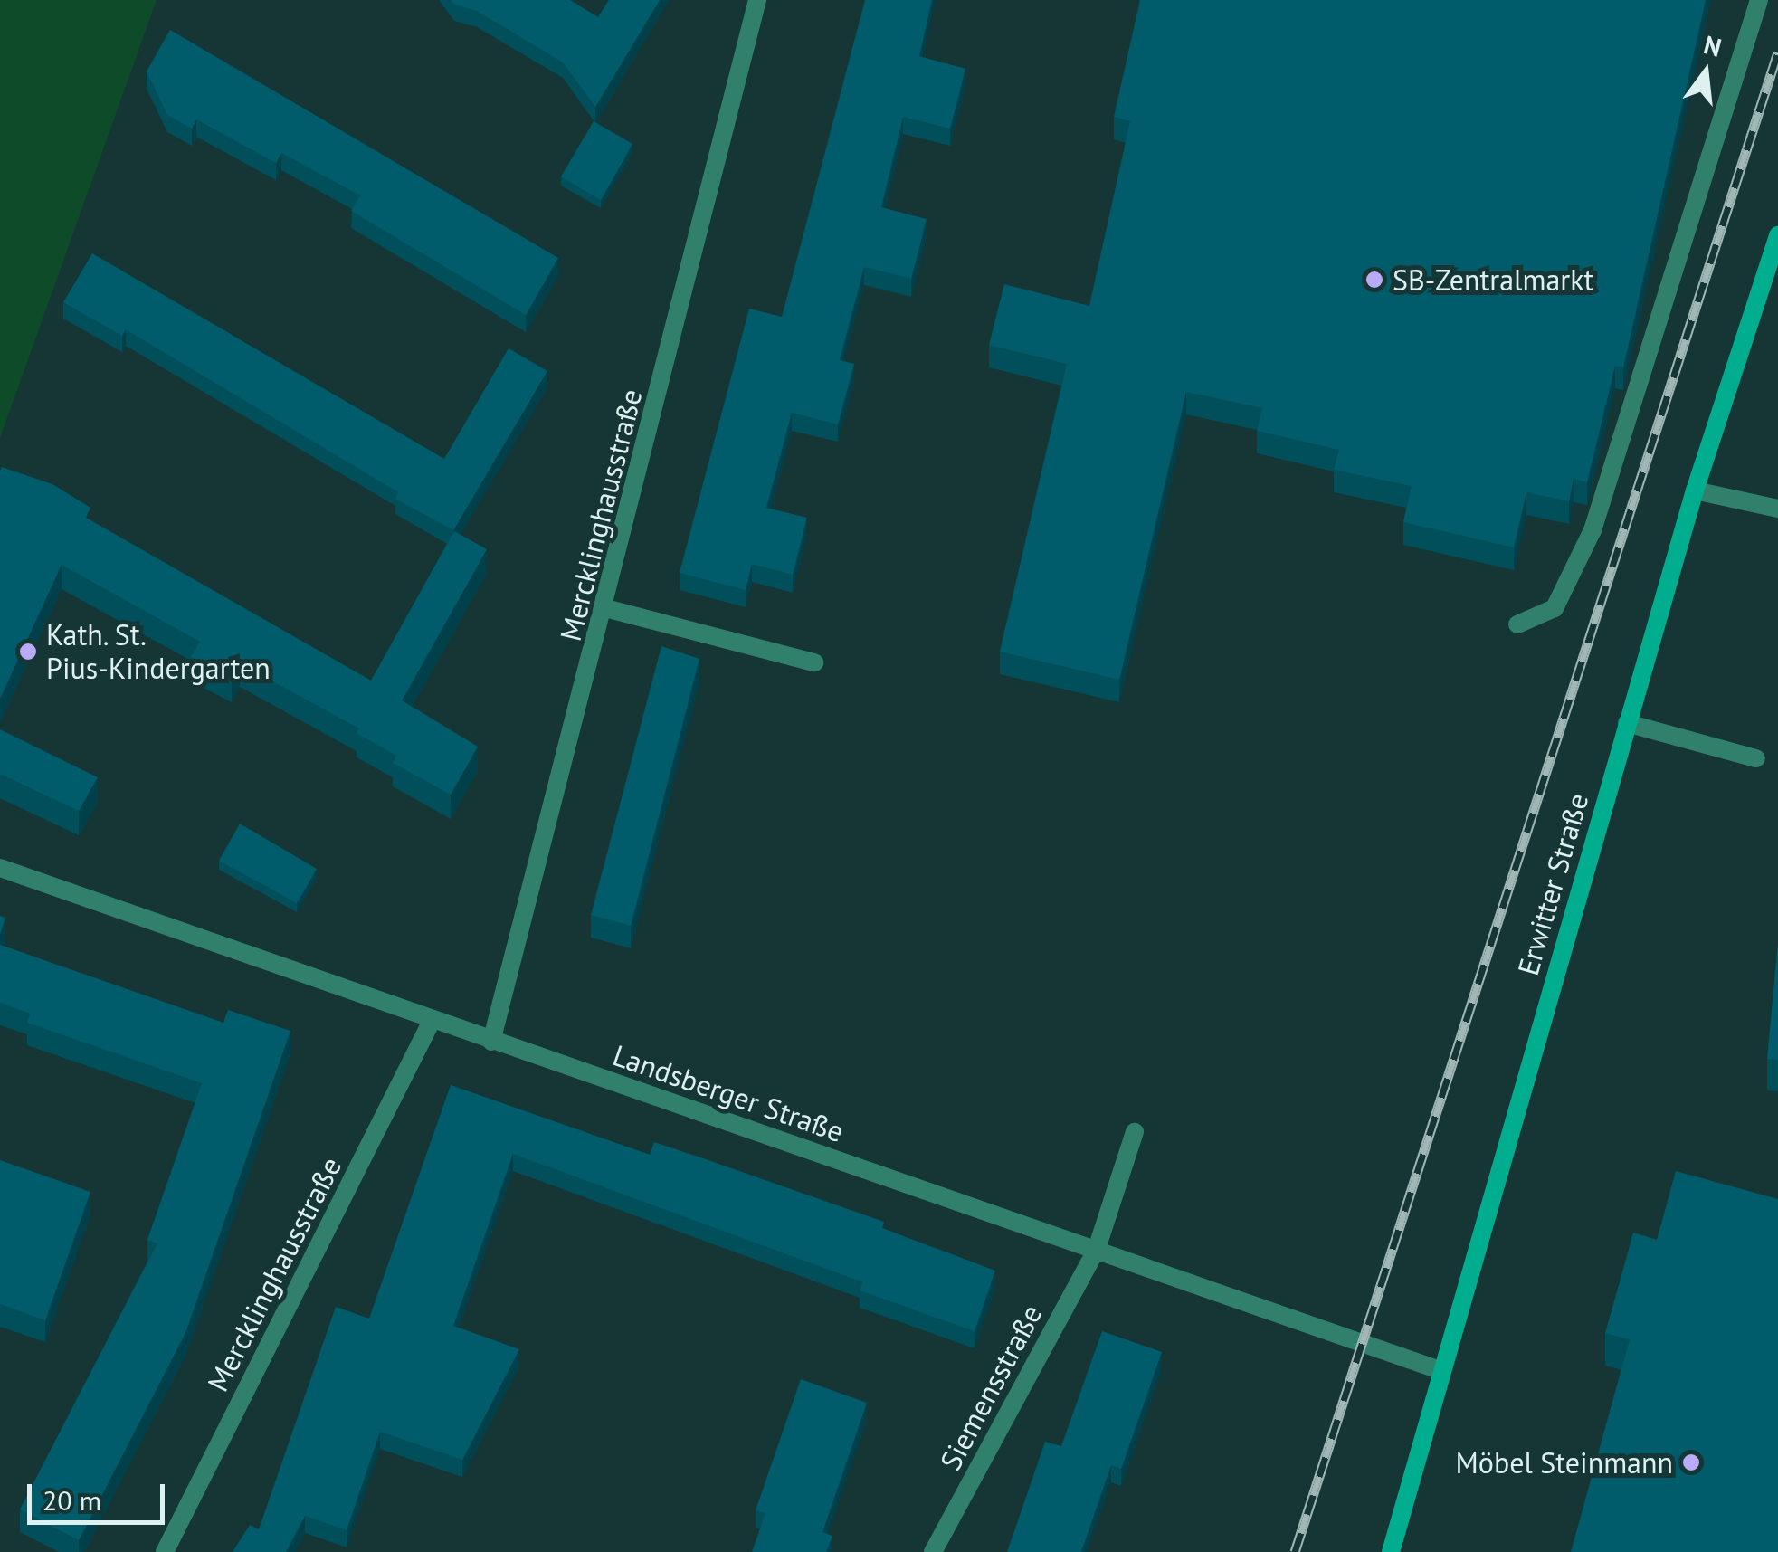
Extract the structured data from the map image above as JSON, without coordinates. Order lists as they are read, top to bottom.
{
  "streets": {
    "main road": ["Erwitter Straße"],
    "street": ["Mercklinghausstraße", "Landsberger Straße", "Siemensstraße"]
  },
  "crossings": [
    ["Mercklinghausstraße", "Landsberger Straße"],
    ["Erwitter Straße", "Landsberger Straße"],
    ["Landsberger Straße", "Siemensstraße"]
  ],
  "places": ["SB-Zentralmarkt", "Kath. St. Pius-Kindergarten", "Möbel Steinmann"],
  "scale_bar": "20 m",
  "north": "top"
}
